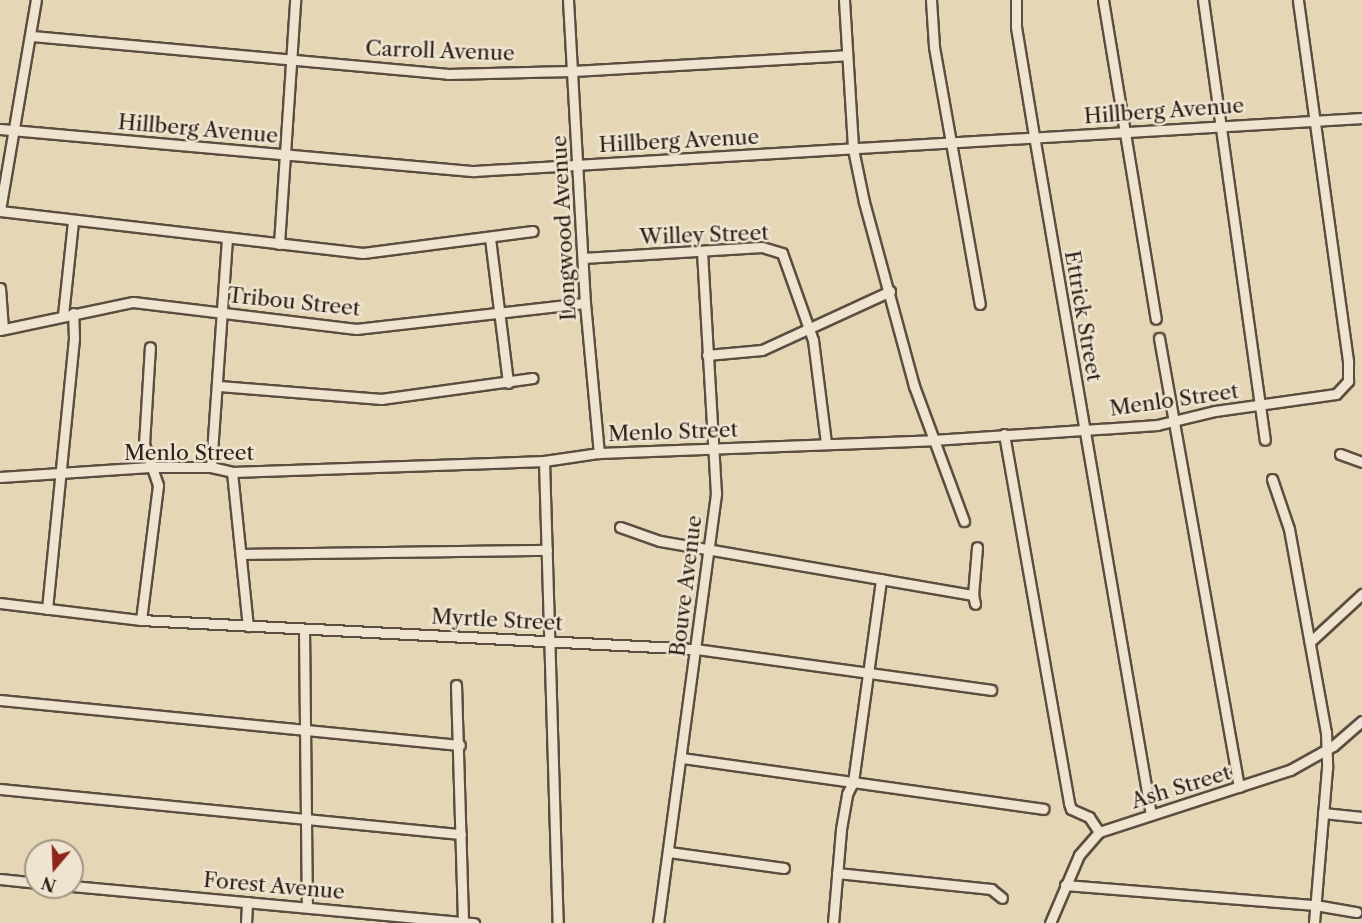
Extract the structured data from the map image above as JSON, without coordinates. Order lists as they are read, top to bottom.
{
  "streets": {
    "street": [
      "Carroll Avenue",
      "Hillberg Avenue",
      "Longwood Avenue",
      "Willey Street",
      "Tribou Street",
      "Ettrick Street",
      "Menlo Street",
      "Bouve Avenue",
      "Myrtle Street",
      "Ash Street",
      "Forest Avenue"
    ]
  },
  "crossings": [
    ["Carroll Avenue", "Longwood Avenue"],
    ["Hillberg Avenue", "Longwood Avenue"],
    ["Hillberg Avenue", "Ettrick Street"],
    ["Hillberg Avenue", "Menlo Street"],
    ["Longwood Avenue", "Willey Street"],
    ["Longwood Avenue", "Tribou Street"],
    ["Longwood Avenue", "Menlo Street"],
    ["Willey Street", "Bouve Avenue"],
    ["Ettrick Street", "Menlo Street"],
    ["Ettrick Street", "Ash Street"],
    ["Menlo Street", "Bouve Avenue"],
    ["Bouve Avenue", "Myrtle Street"]
  ],
  "north": "bottom"
}
